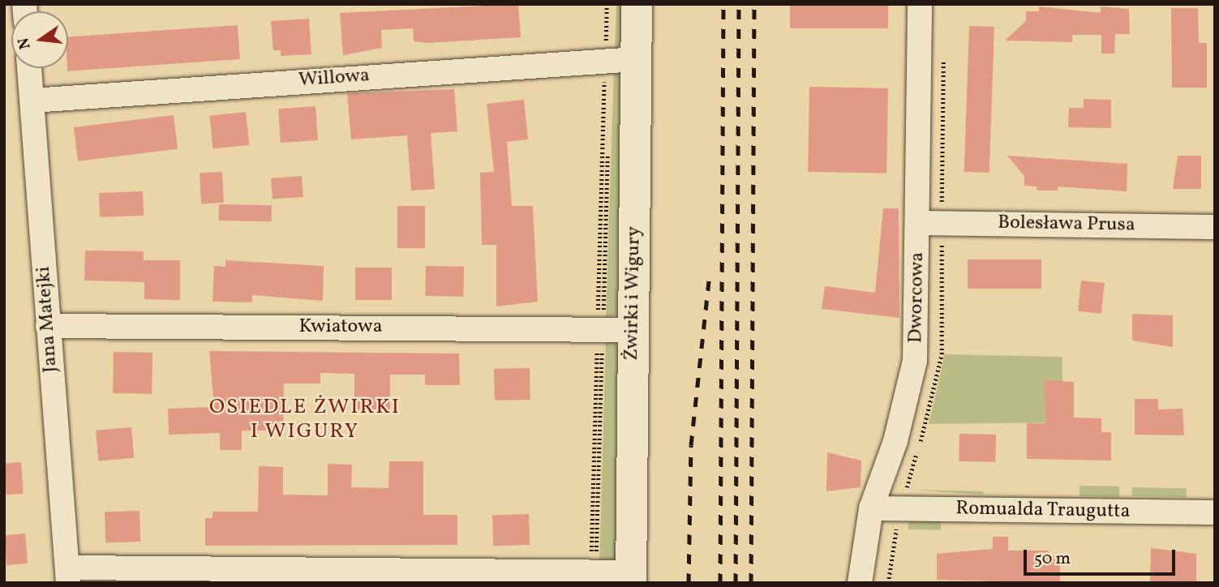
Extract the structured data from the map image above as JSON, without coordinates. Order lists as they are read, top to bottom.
{
  "streets": {
    "main road": ["Żwirki i Wigury"],
    "street": [
      "Willowa",
      "Bolesława Prusa",
      "Dworcowa",
      "Jana Matejki",
      "Kwiatowa",
      "Romualda Traugutta"
    ]
  },
  "crossings": [
    ["Willowa", "Żwirki i Wigury"],
    ["Willowa", "Jana Matejki"],
    ["Bolesława Prusa", "Dworcowa"],
    ["Żwirki i Wigury", "Kwiatowa"],
    ["Dworcowa", "Romualda Traugutta"],
    ["Jana Matejki", "Kwiatowa"]
  ],
  "districts": ["OSIEDLE ŻWIRKI I WIGURY"],
  "scale_bar": "50 m",
  "north": "left"
}
